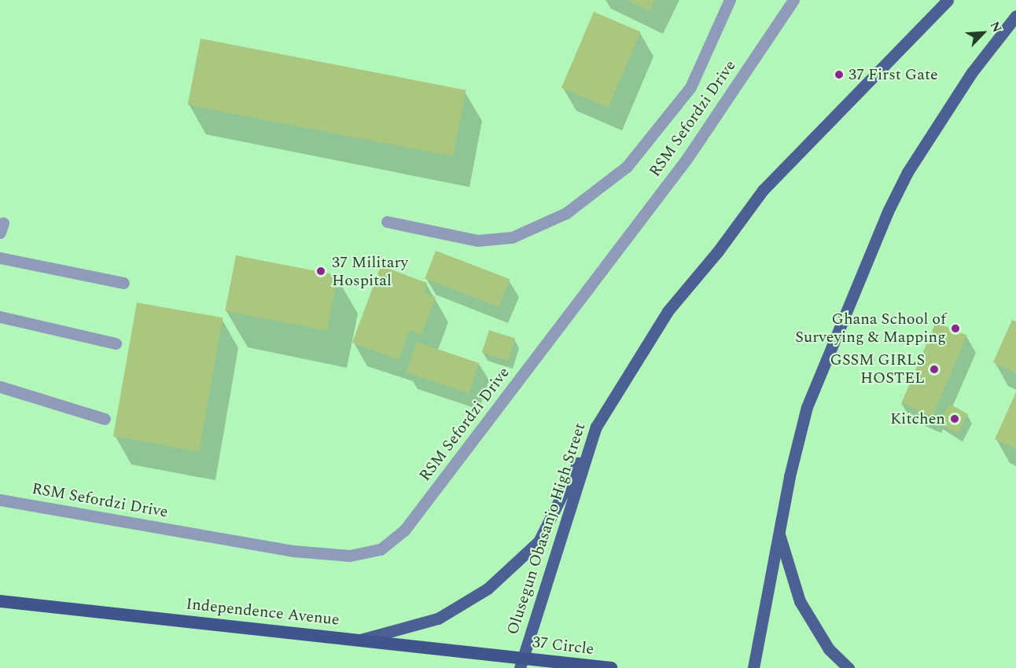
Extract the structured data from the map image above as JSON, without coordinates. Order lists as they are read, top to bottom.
{
  "streets": {
    "highway": ["Independence Avenue", "37 Circle"],
    "main road": ["Olusegun Obasanjo High Street"],
    "lane": ["RSM Sefordzi Drive"]
  },
  "crossings": [
    ["Olusegun Obasanjo High Street", "Independence Avenue"],
    ["Olusegun Obasanjo High Street", "37 Circle"],
    ["Independence Avenue", "37 Circle"]
  ],
  "places": [
    "37 First Gate",
    "37 Military Hospital",
    "Ghana School of Surveying & Mapping",
    "GSSM GIRLS HOSTEL",
    "Kitchen"
  ],
  "north": "top right"
}
